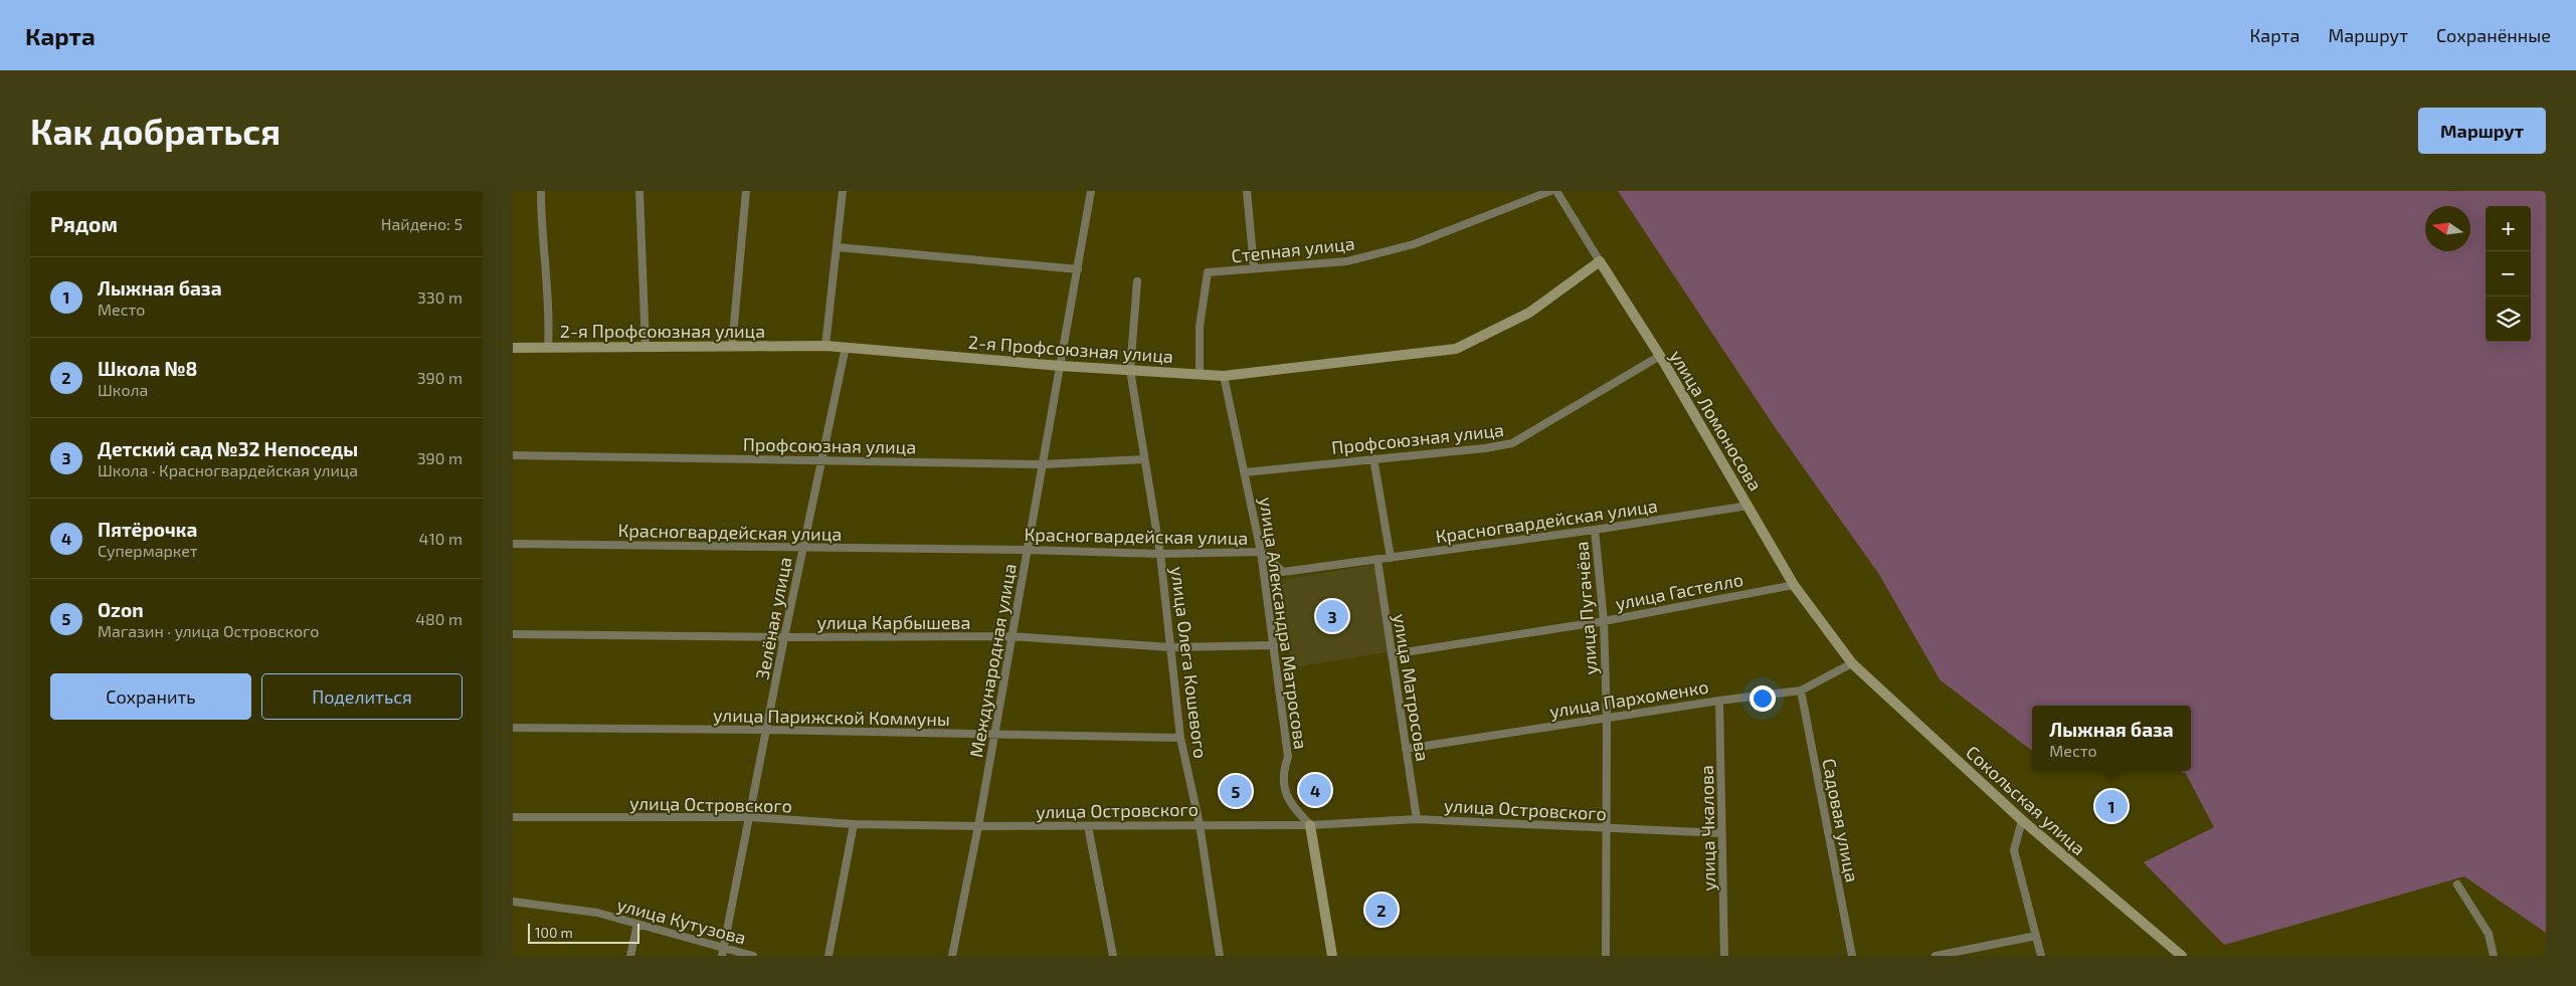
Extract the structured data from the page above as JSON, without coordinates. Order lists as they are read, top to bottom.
{
  "streets": {
    "street": [
      "Степная улица",
      "2-я Профсоюзная улица",
      "улица Ломоносова",
      "Профсоюзная улица",
      "Красногвардейская улица",
      "улица Гастелло",
      "улица Пугачёва",
      "Зелёная улица",
      "улица Карбышева",
      "улица Александра Матросова",
      "Международная улица",
      "улица Олега Кошевого",
      "улица Матросова",
      "улица Пархоменко",
      "улица Парижской Коммуны",
      "Сокольская улица",
      "улица Островского",
      "Садовая улица",
      "улица Чкалова",
      "улица Кутузова"
    ]
  },
  "crossings": [
    ["Степная улица", "2-я Профсоюзная улица"],
    ["2-я Профсоюзная улица", "улица Ломоносова"],
    ["2-я Профсоюзная улица", "Зелёная улица"],
    ["2-я Профсоюзная улица", "улица Александра Матросова"],
    ["2-я Профсоюзная улица", "Международная улица"],
    ["2-я Профсоюзная улица", "улица Олега Кошевого"],
    ["улица Ломоносова", "Профсоюзная улица"],
    ["улица Ломоносова", "Красногвардейская улица"],
    ["улица Ломоносова", "улица Гастелло"],
    ["улица Ломоносова", "улица Пархоменко"],
    ["улица Ломоносова", "Сокольская улица"],
    ["Профсоюзная улица", "Зелёная улица"],
    ["Профсоюзная улица", "улица Александра Матросова"],
    ["Профсоюзная улица", "Международная улица"],
    ["Профсоюзная улица", "улица Олега Кошевого"],
    ["Красногвардейская улица", "улица Пугачёва"],
    ["Красногвардейская улица", "Зелёная улица"],
    ["Красногвардейская улица", "улица Александра Матросова"],
    ["Красногвардейская улица", "Международная улица"],
    ["Красногвардейская улица", "улица Олега Кошевого"],
    ["Красногвардейская улица", "улица Матросова"],
    ["улица Гастелло", "улица Пугачёва"],
    ["улица Гастелло", "улица Матросова"],
    ["улица Пугачёва", "улица Пархоменко"],
    ["улица Пугачёва", "улица Островского"],
    ["Зелёная улица", "улица Карбышева"],
    ["Зелёная улица", "улица Парижской Коммуны"],
    ["Зелёная улица", "улица Островского"],
    ["Зелёная улица", "улица Кутузова"],
    ["улица Карбышева", "улица Александра Матросова"],
    ["улица Карбышева", "Международная улица"],
    ["улица Карбышева", "улица Олега Кошевого"],
    ["улица Александра Матросова", "улица Островского"],
    ["Международная улица", "улица Парижской Коммуны"],
    ["Международная улица", "улица Островского"],
    ["улица Олега Кошевого", "улица Парижской Коммуны"],
    ["улица Олега Кошевого", "улица Островского"],
    ["улица Матросова", "улица Пархоменко"],
    ["улица Матросова", "улица Островского"],
    ["улица Пархоменко", "Сокольская улица"],
    ["улица Пархоменко", "Садовая улица"],
    ["улица Пархоменко", "улица Чкалова"],
    ["улица Островского", "улица Чкалова"]
  ],
  "scale_bar": "100 m",
  "north": "left",
  "page": {
    "header": "Карта",
    "nav": ["Карта", "Маршрут", "Сохранённые"],
    "buttons": [
      "Маршрут",
      ["Сохранить", "Поделиться"]
    ],
    "title": "Как добраться",
    "heading": ["Рядом", "Найдено: 5"],
    "map_buttons": ["+", "−"],
    "list": [
      {
        "mark": "1",
        "name": "Лыжная база",
        "note": "Место",
        "value": "330 m"
      },
      {
        "mark": "2",
        "name": "Школа №8",
        "note": "Школа",
        "value": "390 m"
      },
      {
        "mark": "3",
        "name": "Детский сад №32 Непоседы",
        "note": "Школа · Красногвардейская улица",
        "value": "390 m"
      },
      {
        "mark": "4",
        "name": "Пятёрочка",
        "note": "Супермаркет",
        "value": "410 m"
      },
      {
        "mark": "5",
        "name": "Ozon",
        "note": "Магазин · улица Островского",
        "value": "480 m"
      }
    ],
    "pins": [
      "3",
      "4",
      "5",
      "1",
      "2"
    ],
    "popup": ["Лыжная база", "Место"],
    "scale": "100 m"
  }
}
